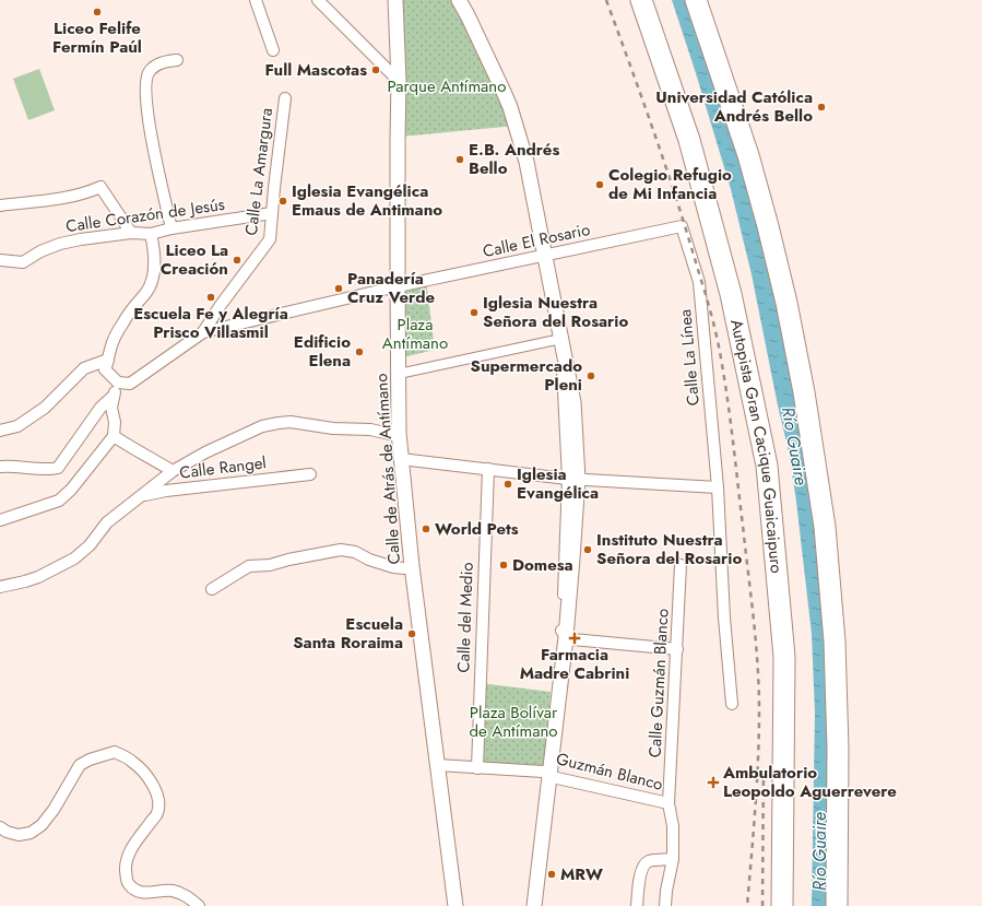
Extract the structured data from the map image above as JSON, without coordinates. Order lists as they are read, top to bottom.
{
  "streets": {
    "highway": ["Autopista Gran Cacique Guaicaipuro"],
    "street": [
      "Calle La Amargura",
      "Calle Corazón de Jesús",
      "Calle El Rosario",
      "Calle La Línea",
      "Calle Rangel",
      "Calle de Atrás de Antímano",
      "Calle del Medio",
      "Calle Guzmán Blanco",
      "Guzmán Blanco"
    ]
  },
  "crossings": [
    ["Calle La Amargura", "Calle Corazón de Jesús"],
    ["Calle La Amargura", "Calle El Rosario"],
    ["Calle La Amargura", "Calle de Atrás de Antímano"],
    ["Calle El Rosario", "Calle La Línea"],
    ["Calle El Rosario", "Calle de Atrás de Antímano"],
    ["Calle de Atrás de Antímano", "Guzmán Blanco"],
    ["Calle del Medio", "Guzmán Blanco"],
    ["Calle Guzmán Blanco", "Guzmán Blanco"]
  ],
  "water": ["Río Guaire"],
  "parks": ["Parque Antímano", "Plaza Antímano", "Plaza Bolívar de Antímano"],
  "places": {
    "other": [
      "Liceo Felife Fermín Paúl",
      "Full Mascotas",
      "Universidad Católica Andrés Bello",
      "E.B. Andrés Bello",
      "Colegio Refugio de Mi Infancia",
      "Iglesia Evangélica Emaus de Antimano",
      "Liceo La Creación",
      "Panadería Cruz Verde",
      "Escuela Fe y Alegría Prisco Villasmil",
      "Iglesia Nuestra Señora del Rosario",
      "Edificio Elena",
      "Supermercado Pleni",
      "Iglesia Evangélica",
      "World Pets",
      "Instituto Nuestra Señora del Rosario",
      "Domesa",
      "Escuela Santa Roraima",
      "MRW"
    ],
    "health": ["Farmacia Madre Cabrini", "Ambulatorio Leopoldo Aguerrevere"]
  }
}
